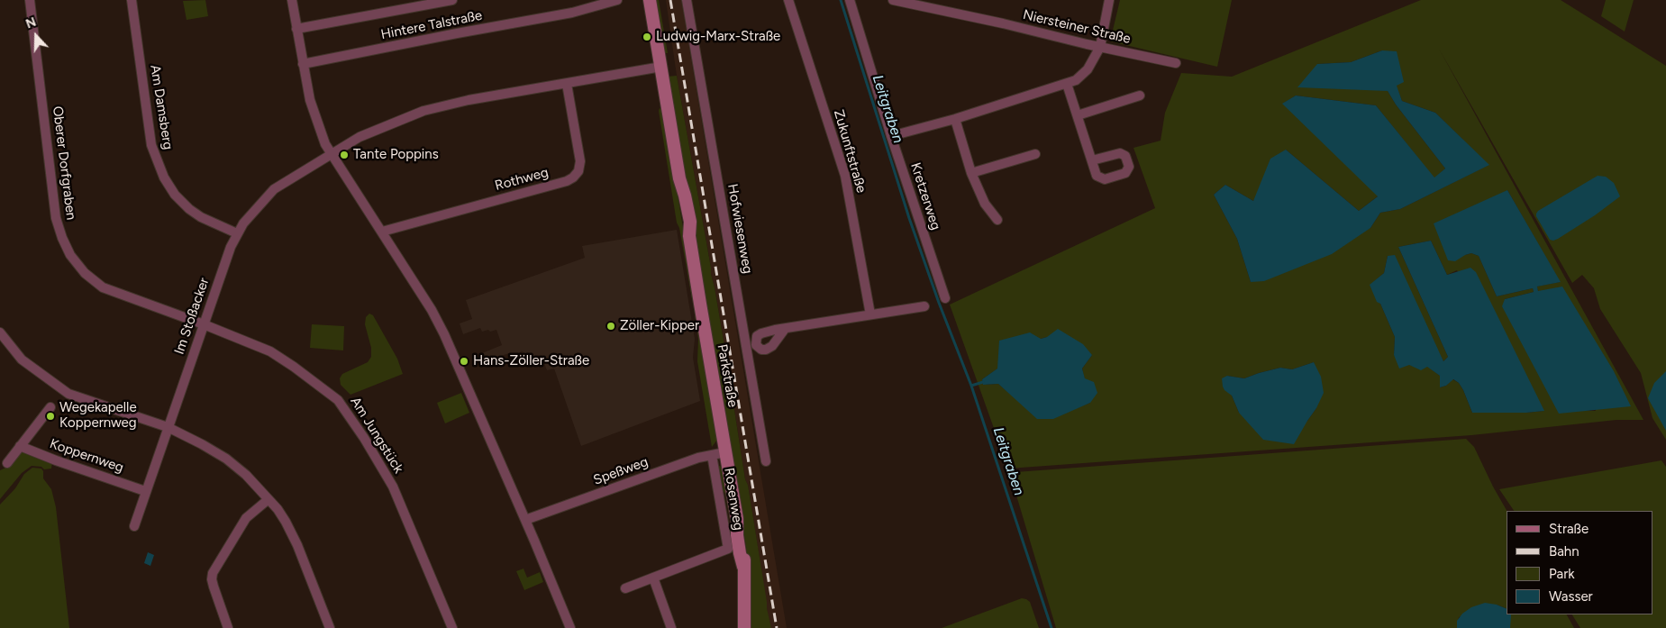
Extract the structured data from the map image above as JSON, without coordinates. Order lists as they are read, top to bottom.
{
  "streets": {
    "main road": ["Parkstraße"],
    "street": [
      "Hintere Talstraße",
      "Niersteiner Straße",
      "Am Damsberg",
      "Zukunftstraße",
      "Oberer Dorfgraben",
      "Rothweg",
      "Kretzerweg",
      "Hofwiesenweg",
      "Im Stoßacker",
      "Am Jungstück",
      "Koppernweg",
      "Speßweg",
      "Rosenweg"
    ]
  },
  "crossings": [
    ["Am Damsberg", "Im Stoßacker"],
    ["Oberer Dorfgraben", "Im Stoßacker"],
    ["Oberer Dorfgraben", "Am Jungstück"],
    ["Im Stoßacker", "Am Jungstück"],
    ["Im Stoßacker", "Koppernweg"],
    ["Parkstraße", "Speßweg"],
    ["Speßweg", "Rosenweg"]
  ],
  "water": ["Leitgraben"],
  "places": [
    "Ludwig-Marx-Straße",
    "Tante Poppins",
    "Zöller-Kipper",
    "Hans-Zöller-Straße",
    "Wegekapelle Koppernweg"
  ],
  "legend": [
    "Straße",
    "Bahn",
    "Park",
    "Wasser"
  ],
  "north": "top"
}
